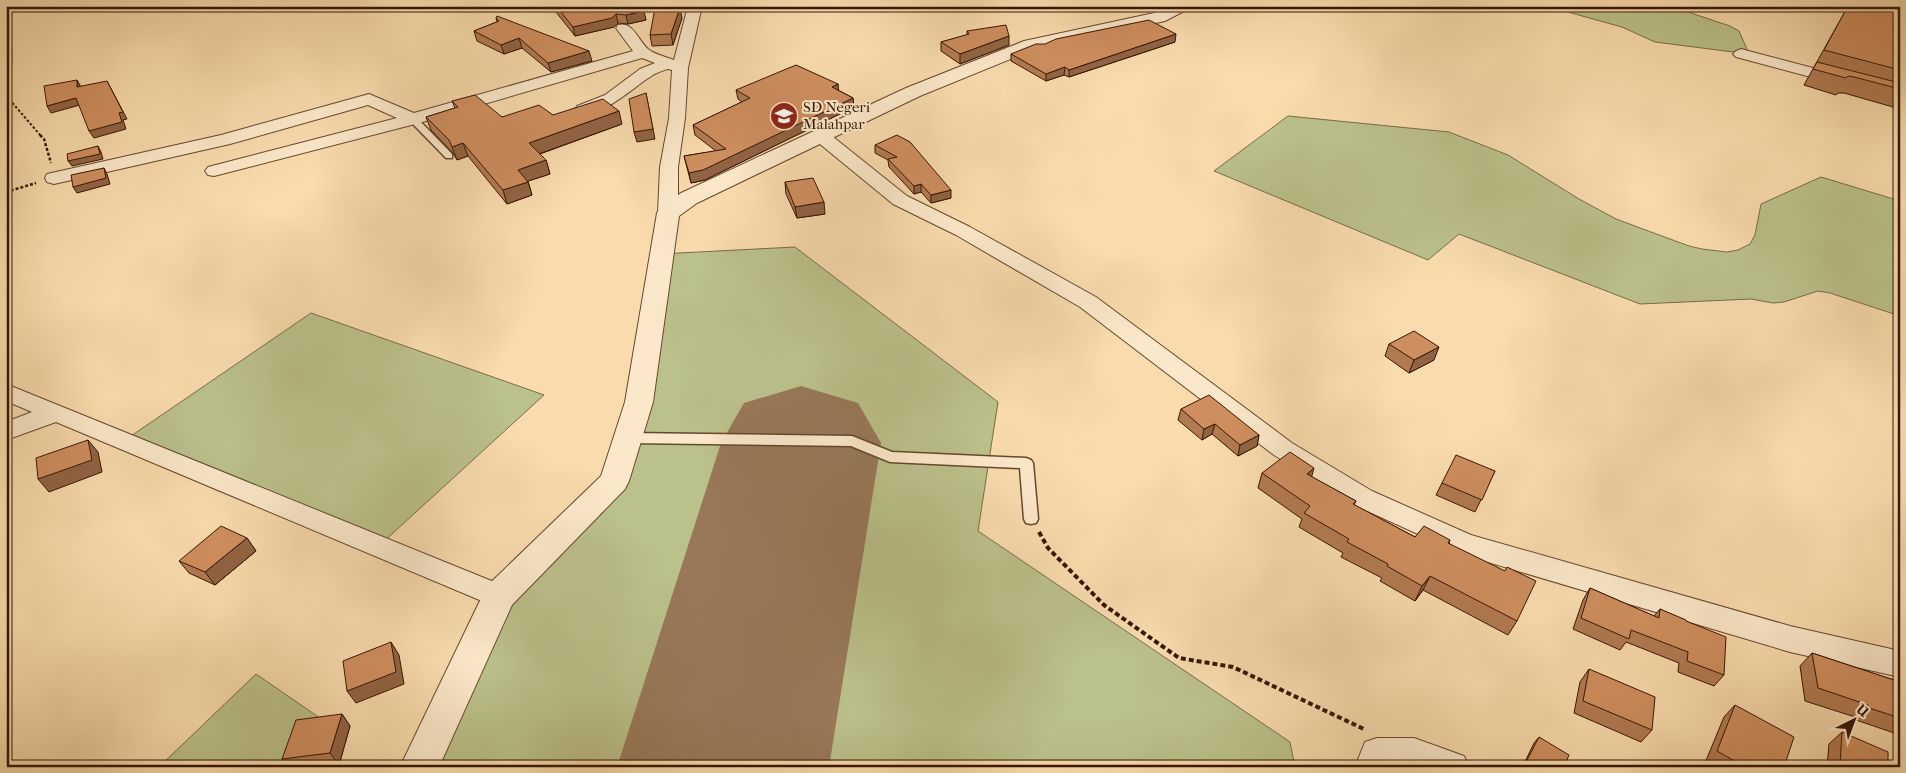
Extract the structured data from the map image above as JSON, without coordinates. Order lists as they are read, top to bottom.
{
  "places": {
    "school or university": ["SD Negeri Malahpar"]
  },
  "north": "top right"
}
